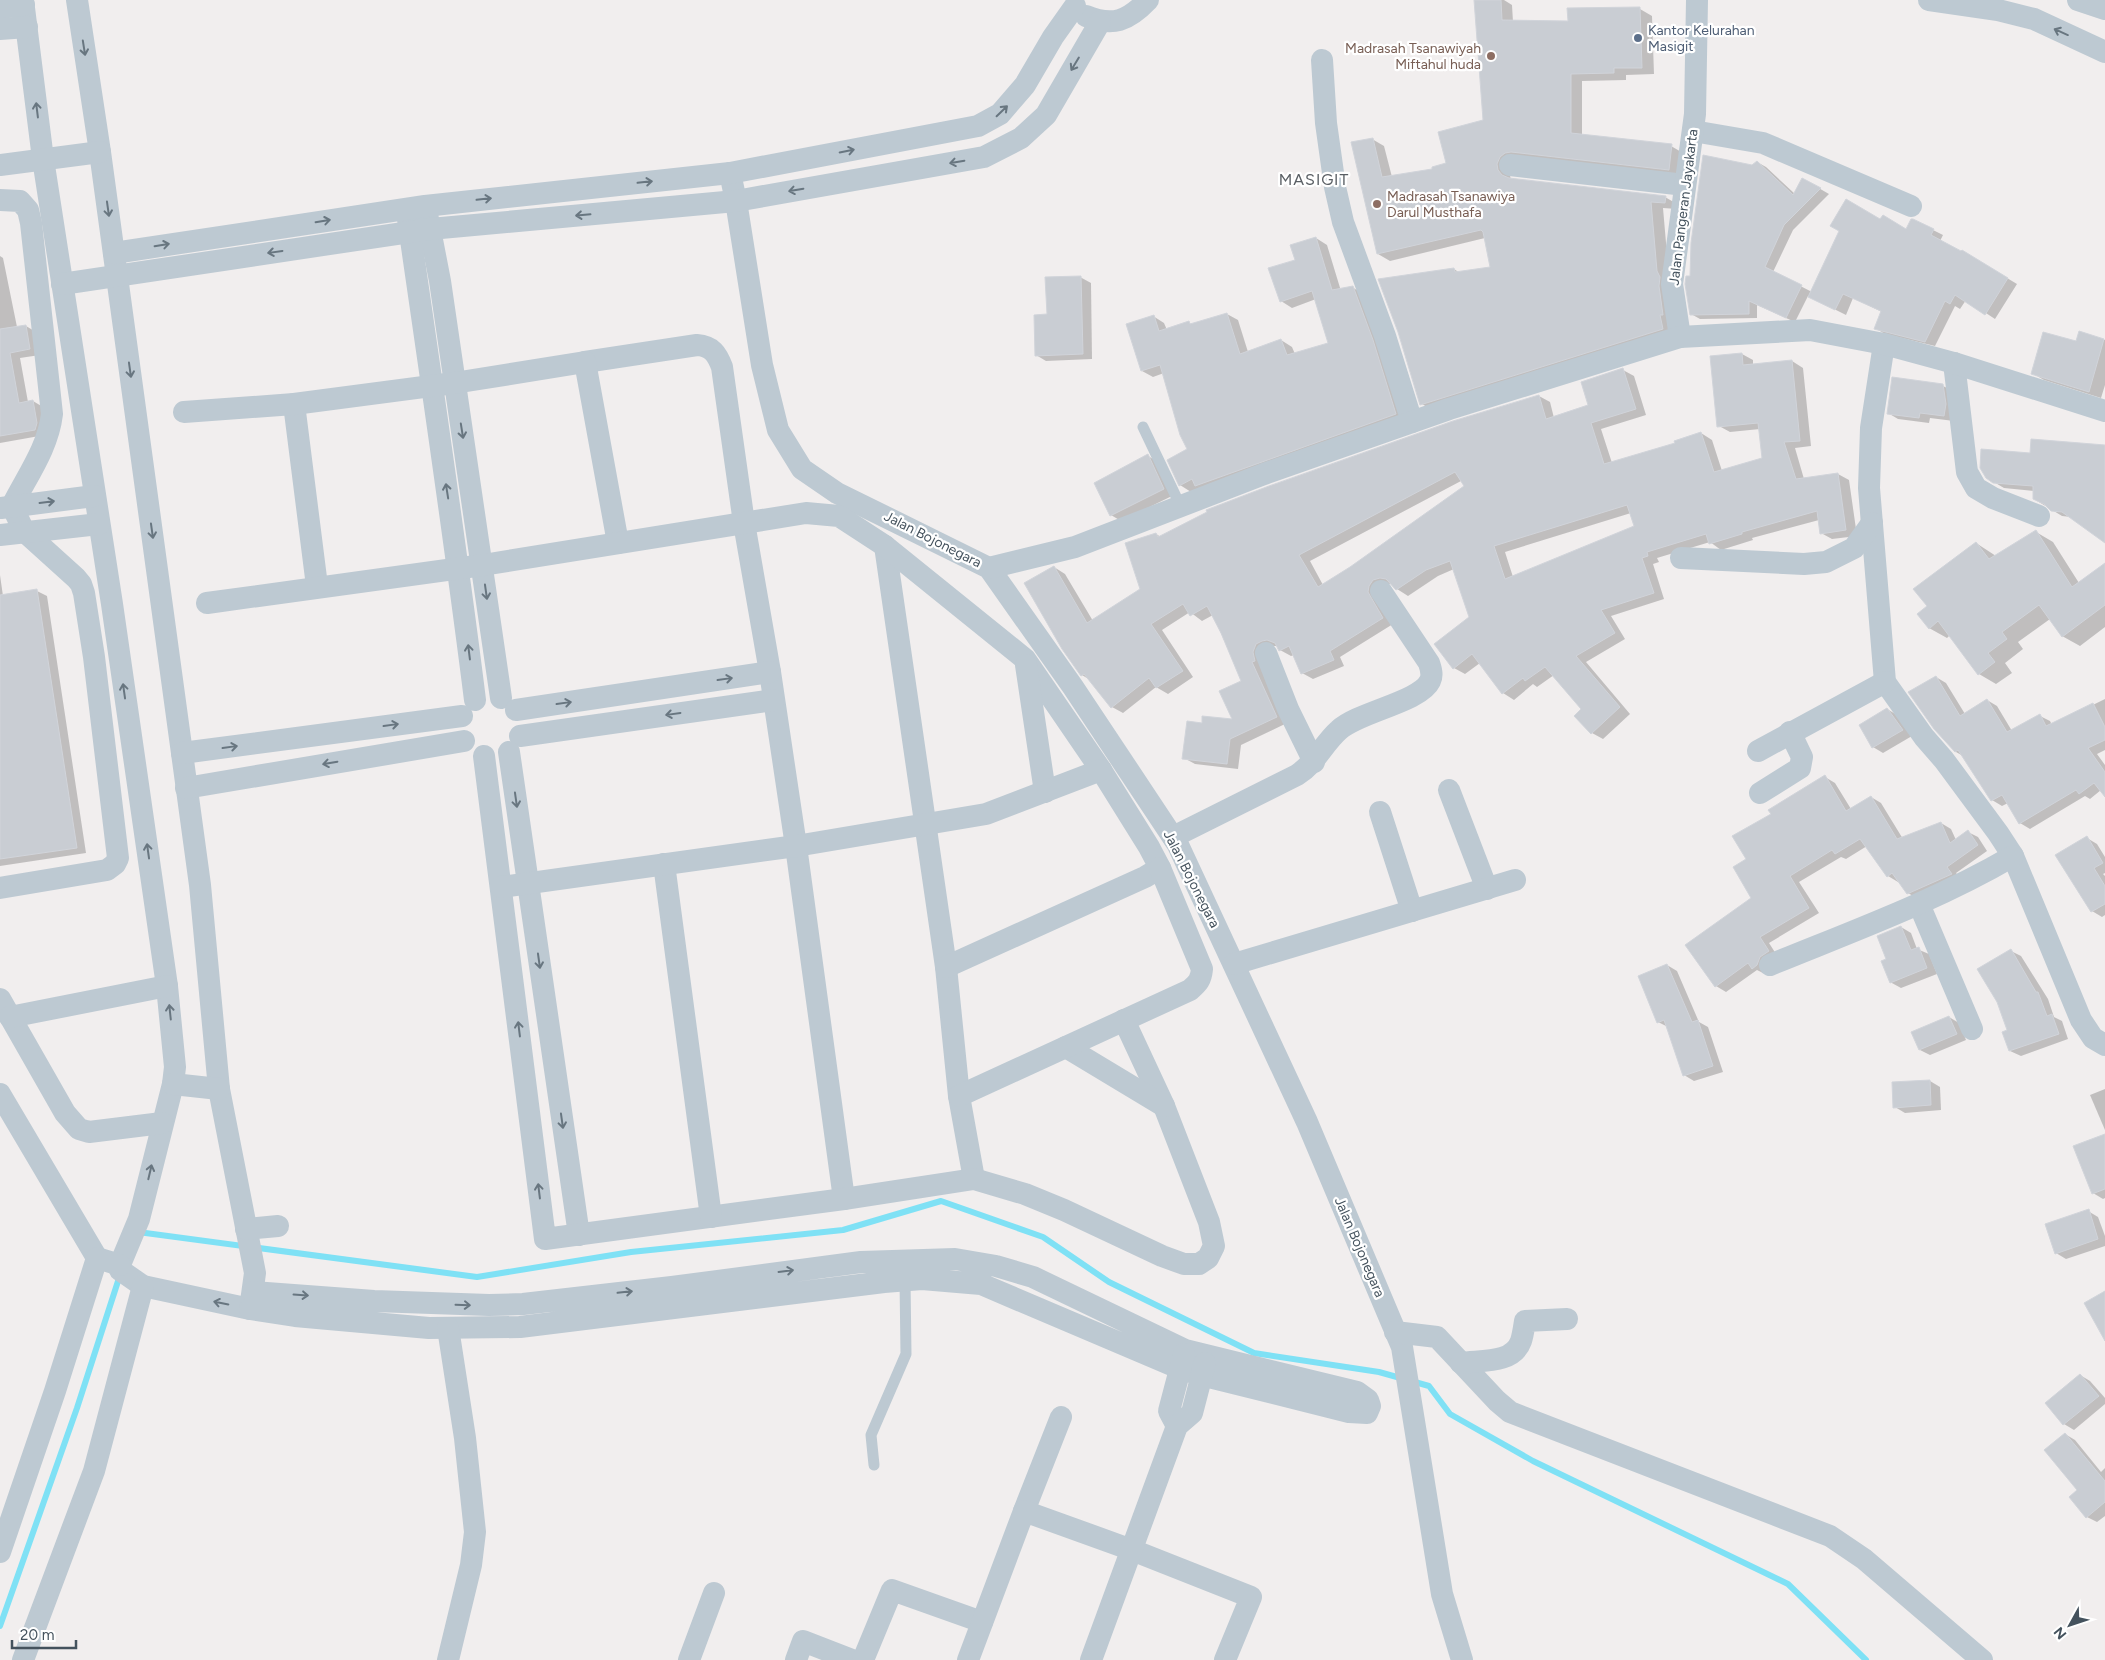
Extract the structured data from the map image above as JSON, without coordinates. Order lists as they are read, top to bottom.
{
  "streets": {
    "street": ["Jalan Pangeran Jayakarta", "Jalan Bojonegara"]
  },
  "districts": ["MASIGIT"],
  "places": ["Kantor Kelurahan Masigit", "Madrasah Tsanawiyah Miftahul huda", "Madrasah Tsanawiya Darul Musthafa"],
  "scale_bar": "20 m",
  "north": "bottom left"
}
